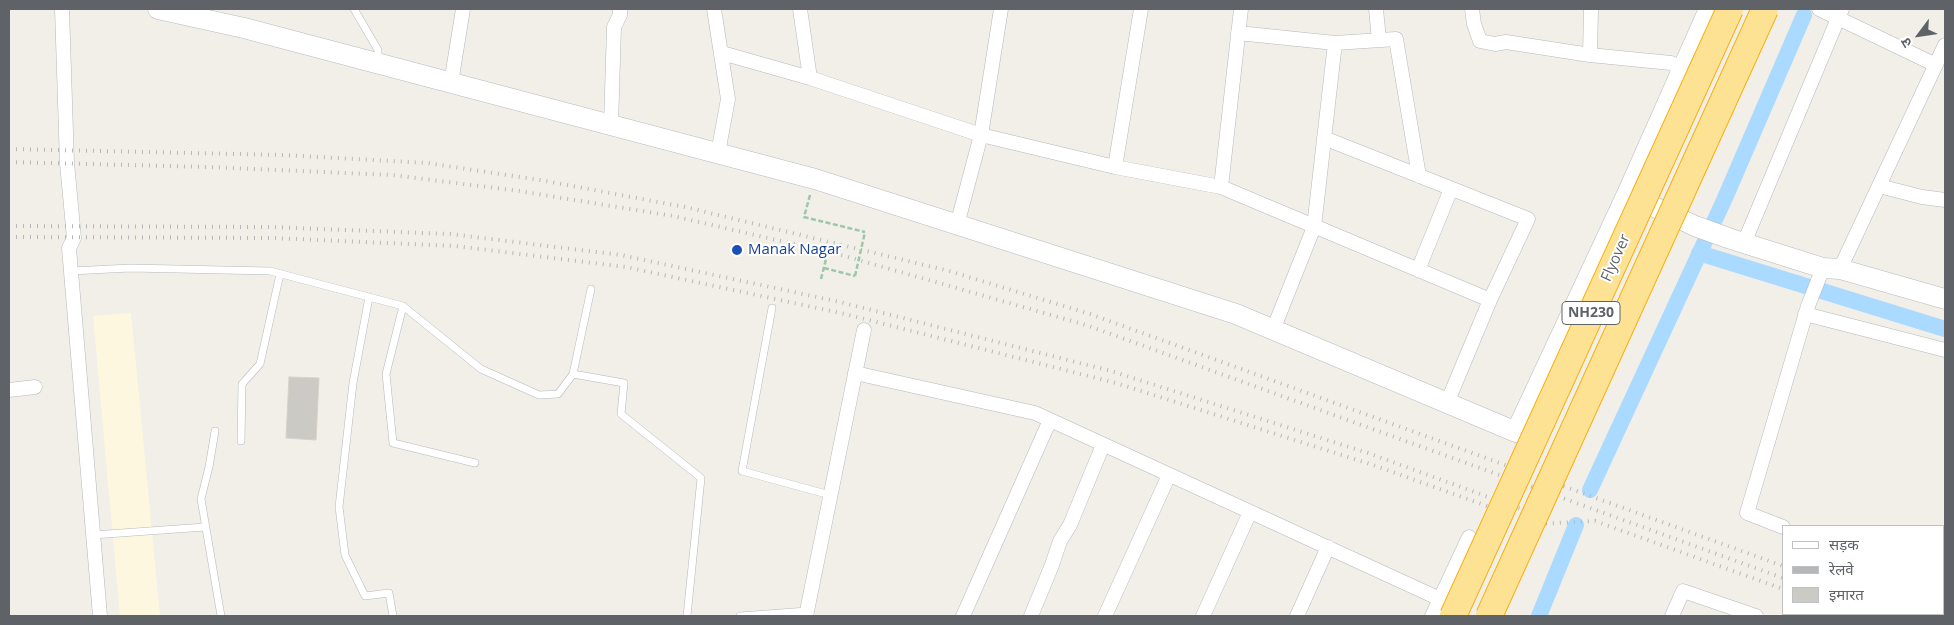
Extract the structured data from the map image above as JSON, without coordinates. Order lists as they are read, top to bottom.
{
  "streets": {
    "highway": ["Flyover", "NH230"]
  },
  "places": ["Manak Nagar"],
  "legend": ["सड़क", "रेलवे", "इमारत"],
  "north": "bottom left"
}
